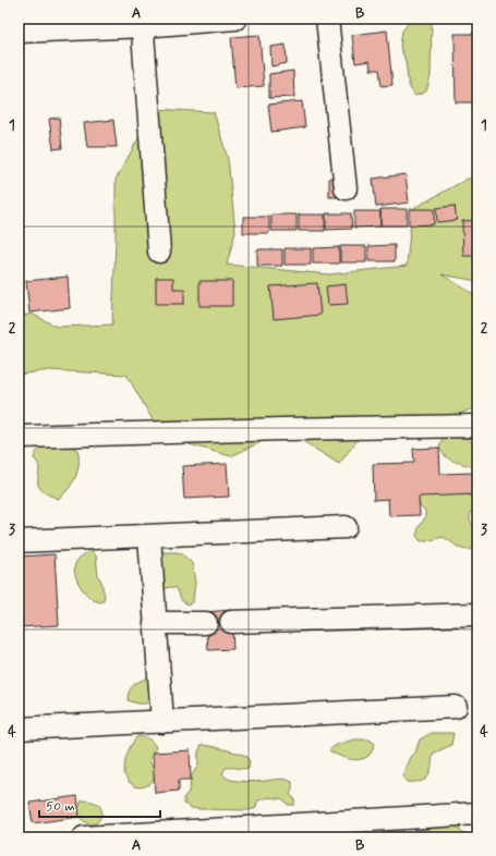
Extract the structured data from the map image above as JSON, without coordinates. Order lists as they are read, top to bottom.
{
  "scale_bar": "50 m",
  "grid": {
    "columns": ["A", "B"],
    "rows": [
      "1",
      "2",
      "3",
      "4"
    ]
  }
}
